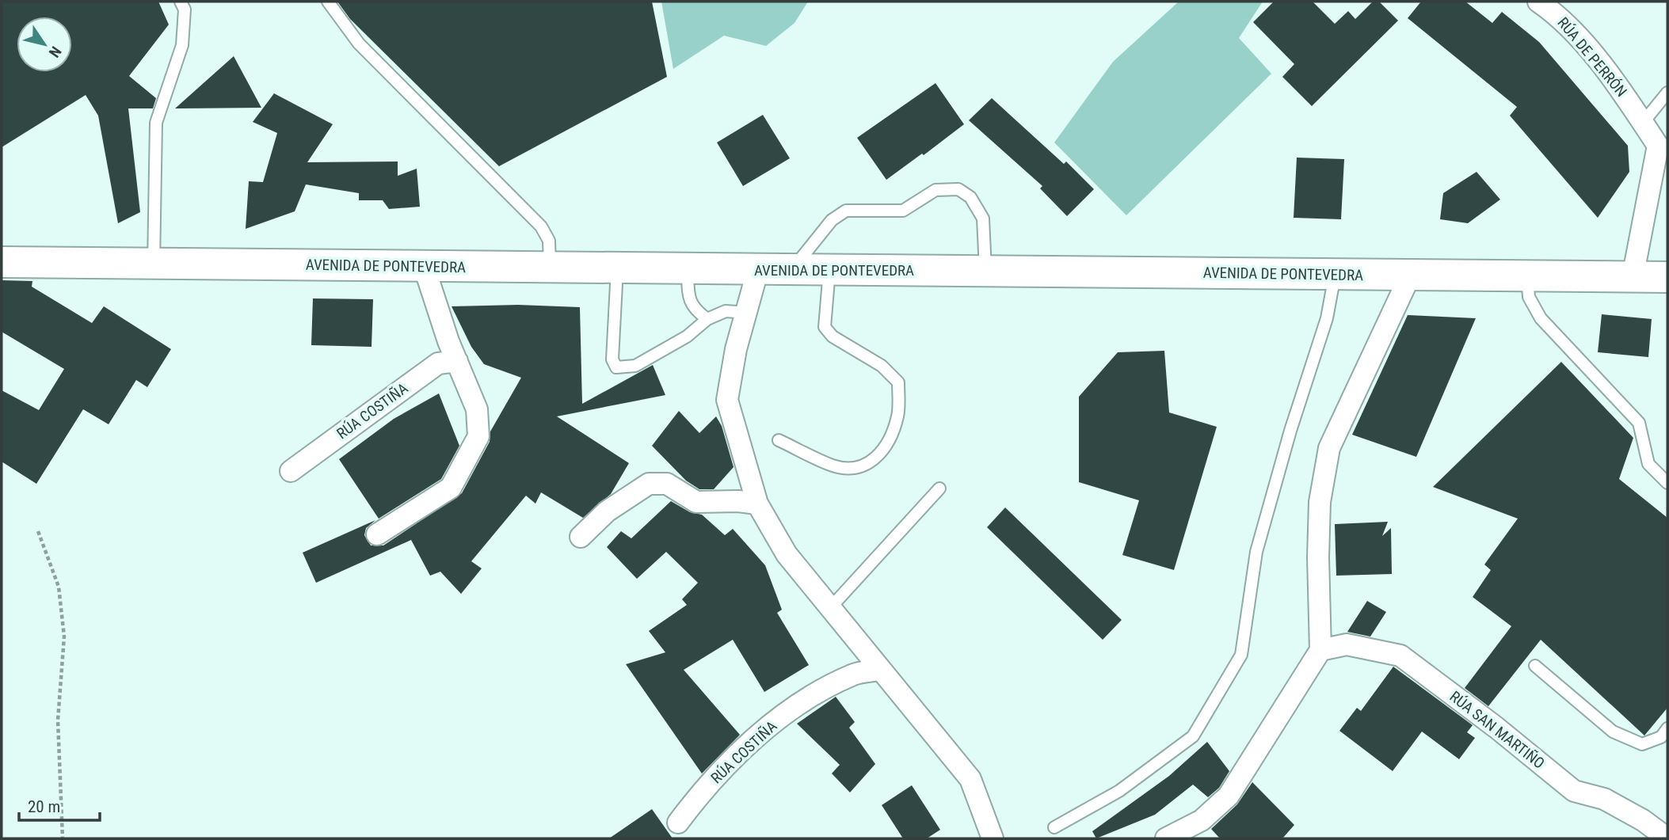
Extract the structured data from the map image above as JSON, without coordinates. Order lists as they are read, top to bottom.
{
  "streets": {
    "main road": ["AVENIDA DE PONTEVEDRA"],
    "street": ["RÚA DE PERRÓN", "RÚA COSTIÑA", "RÚA SAN MARTIÑO"]
  },
  "crossings": [
    ["RÚA DE PERRÓN", "AVENIDA DE PONTEVEDRA"]
  ],
  "scale_bar": "20 m",
  "north": "bottom right"
}
